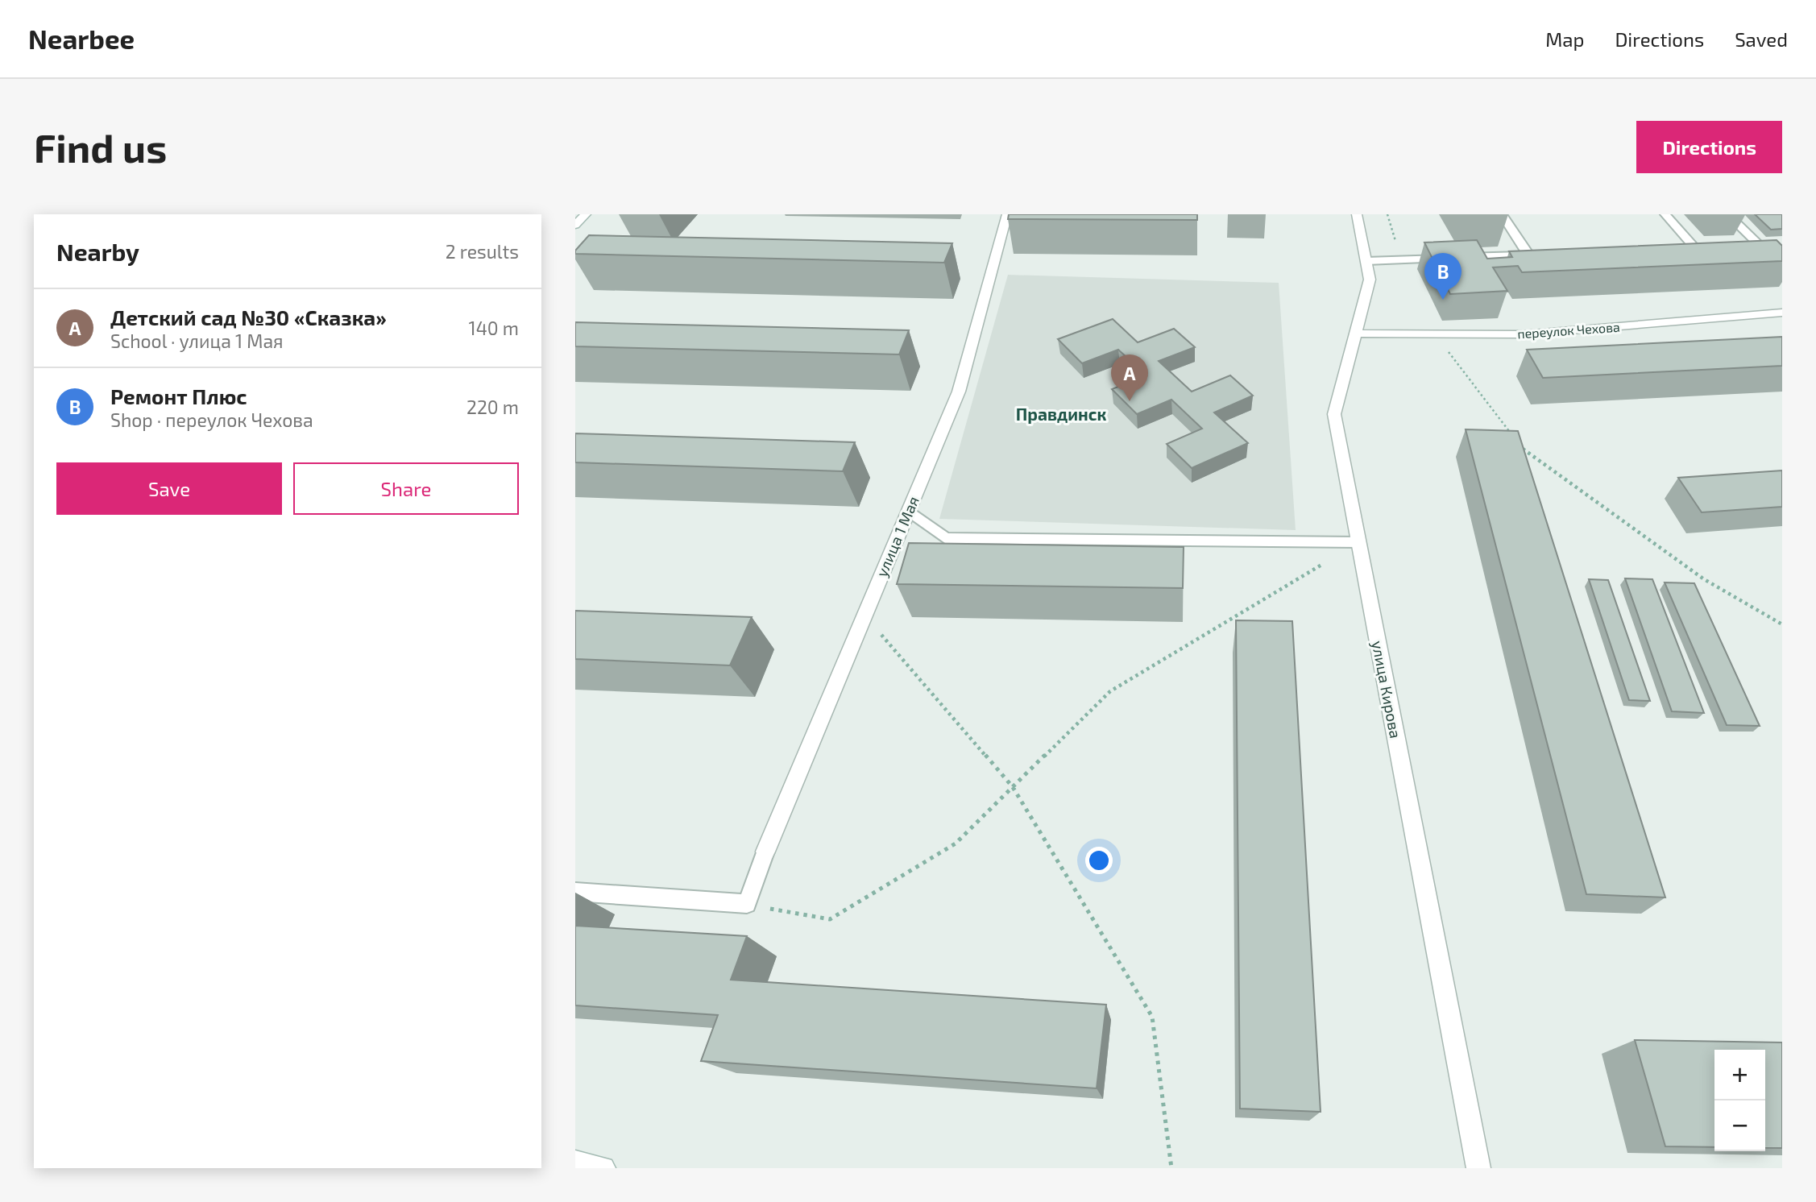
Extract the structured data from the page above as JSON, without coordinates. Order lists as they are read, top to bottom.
{
  "streets": {
    "street": ["переулок Чехова", "улица 1 Мая", "улица Кирова"]
  },
  "crossings": [
    ["переулок Чехова", "улица Кирова"]
  ],
  "districts": ["Правдинск"],
  "page": {
    "header": "Nearbee",
    "nav": ["Map", "Directions", "Saved"],
    "buttons": [
      "Directions",
      ["Save", "Share"]
    ],
    "title": "Find us",
    "heading": ["Nearby", "2 results"],
    "pins": ["B", "A"],
    "list": [
      {
        "mark": "A",
        "name": "Детский сад №30 «Сказка»",
        "note": "School · улица 1 Мая",
        "value": "140 m"
      },
      {
        "mark": "B",
        "name": "Ремонт Плюс",
        "note": "Shop · переулок Чехова",
        "value": "220 m"
      }
    ],
    "map_buttons": ["+", "−"]
  }
}
